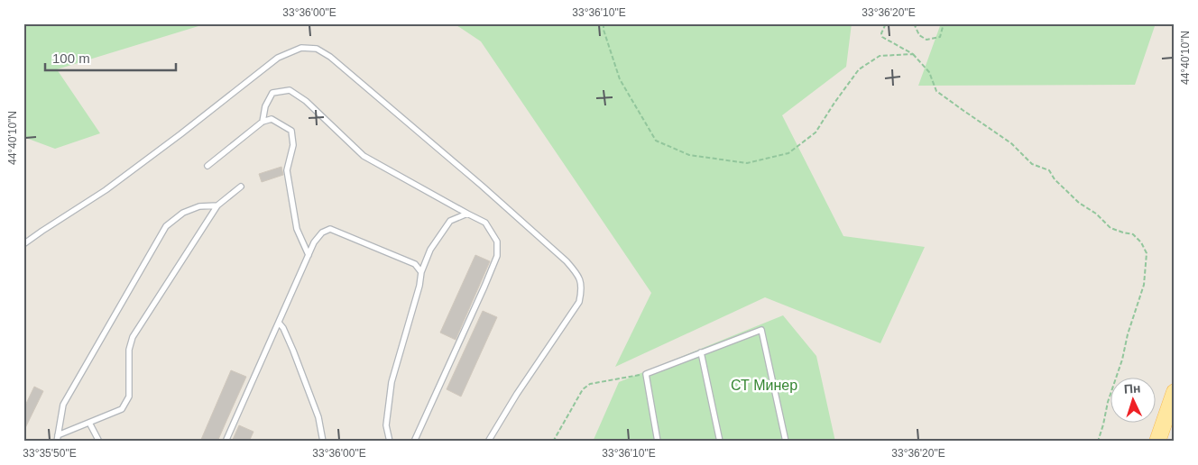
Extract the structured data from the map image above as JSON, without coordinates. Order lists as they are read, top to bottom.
{
  "parks": ["СТ Минер"],
  "scale_bar": "100 m",
  "north": "top",
  "coordinates": [
    "33°36'00\"E",
    "33°36'10\"E",
    "33°36'20\"E",
    "44°40'10\"N",
    "33°35'50\"E"
  ]
}
